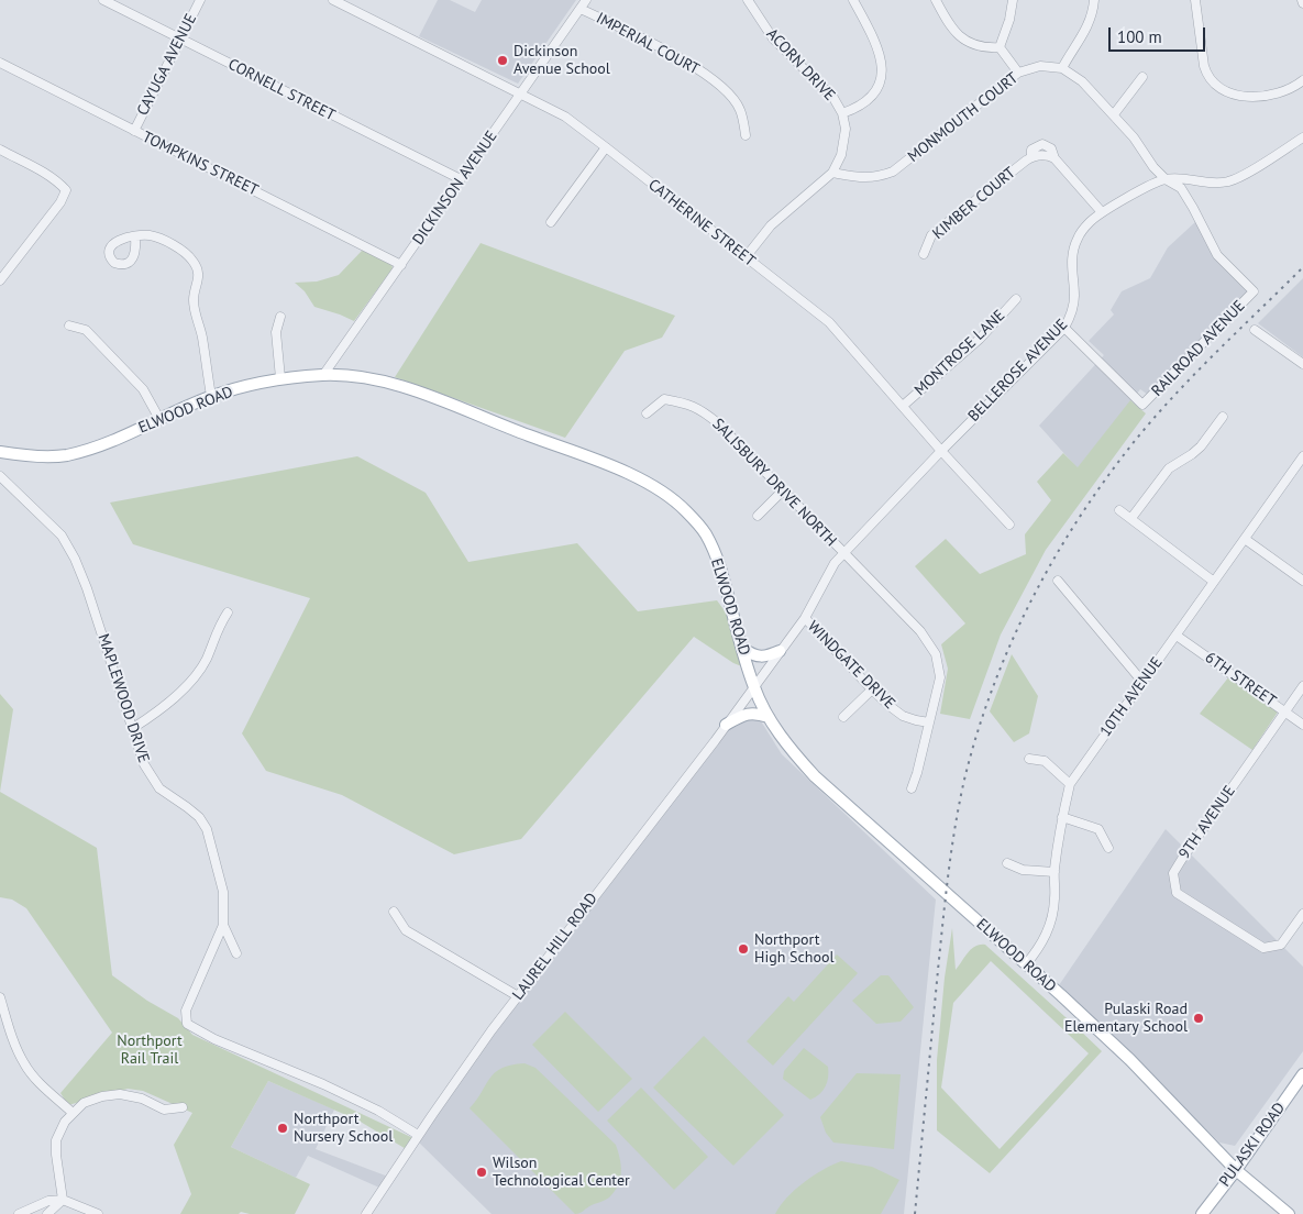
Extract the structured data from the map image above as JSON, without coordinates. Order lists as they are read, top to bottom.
{
  "streets": {
    "main road": ["ELWOOD ROAD", "PULASKI ROAD"],
    "street": [
      "IMPERIAL COURT",
      "CAYUGA AVENUE",
      "ACORN DRIVE",
      "CORNELL STREET",
      "MONMOUTH COURT",
      "TOMPKINS STREET",
      "DICKINSON AVENUE",
      "KIMBER COURT",
      "CATHERINE STREET",
      "RAILROAD AVENUE",
      "MONTROSE LANE",
      "BELLEROSE AVENUE",
      "SALISBURY DRIVE NORTH",
      "WINDGATE DRIVE",
      "6TH STREET",
      "10TH AVENUE",
      "MAPLEWOOD DRIVE",
      "9TH AVENUE",
      "LAUREL HILL ROAD"
    ]
  },
  "crossings": [
    ["IMPERIAL COURT", "DICKINSON AVENUE"],
    ["CAYUGA AVENUE", "CORNELL STREET"],
    ["CAYUGA AVENUE", "TOMPKINS STREET"],
    ["ACORN DRIVE", "MONMOUTH COURT"],
    ["ACORN DRIVE", "CATHERINE STREET"],
    ["CORNELL STREET", "DICKINSON AVENUE"],
    ["TOMPKINS STREET", "DICKINSON AVENUE"],
    ["DICKINSON AVENUE", "CATHERINE STREET"],
    ["DICKINSON AVENUE", "ELWOOD ROAD"],
    ["KIMBER COURT", "BELLEROSE AVENUE"],
    ["CATHERINE STREET", "MONTROSE LANE"],
    ["CATHERINE STREET", "BELLEROSE AVENUE"],
    ["RAILROAD AVENUE", "BELLEROSE AVENUE"],
    ["BELLEROSE AVENUE", "ELWOOD ROAD"],
    ["BELLEROSE AVENUE", "SALISBURY DRIVE NORTH"],
    ["BELLEROSE AVENUE", "WINDGATE DRIVE"],
    ["BELLEROSE AVENUE", "LAUREL HILL ROAD"],
    ["ELWOOD ROAD", "10TH AVENUE"],
    ["ELWOOD ROAD", "LAUREL HILL ROAD"],
    ["ELWOOD ROAD", "PULASKI ROAD"],
    ["SALISBURY DRIVE NORTH", "WINDGATE DRIVE"],
    ["6TH STREET", "10TH AVENUE"],
    ["6TH STREET", "9TH AVENUE"],
    ["MAPLEWOOD DRIVE", "LAUREL HILL ROAD"]
  ],
  "parks": ["Northport Rail Trail"],
  "places": [
    "Dickinson Avenue School",
    "Northport High School",
    "Pulaski Road Elementary School",
    "Northport Nursery School",
    "Wilson Technological Center"
  ],
  "scale_bar": "100 m"
}
